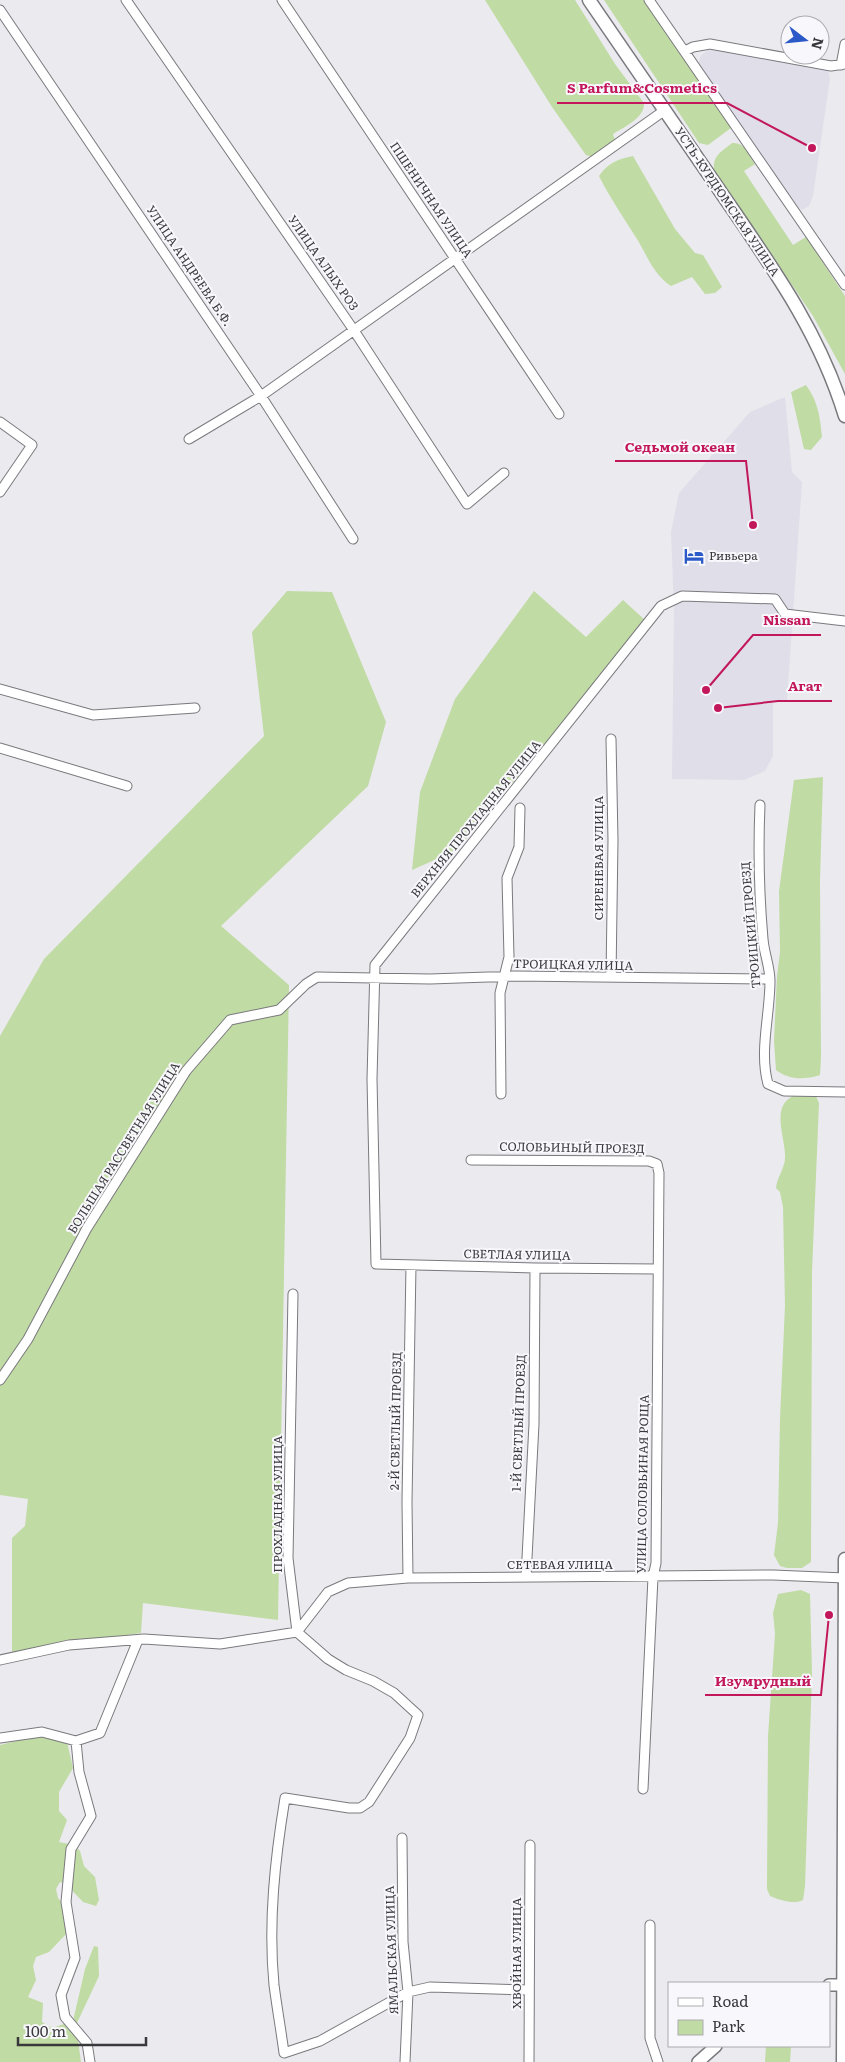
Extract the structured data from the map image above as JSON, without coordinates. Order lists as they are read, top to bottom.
{
  "streets": {
    "main road": ["УСТЬ-КУРДЮМСКАЯ УЛИЦА"],
    "street": [
      "ПШЕНИЧНАЯ УЛИЦА",
      "УЛИЦА АЛЫХ РОЗ",
      "УЛИЦА АНДРЕЕВА Б.Ф.",
      "ВЕРХНЯЯ ПРОХЛАДНАЯ УЛИЦА",
      "СИРЕНЕВАЯ УЛИЦА",
      "ТРОИЦКИЙ ПРОЕЗД",
      "ТРОИЦКАЯ УЛИЦА",
      "БОЛЬШАЯ РАССВЕТНАЯ УЛИЦА",
      "СОЛОВЬИНЫЙ ПРОЕЗД",
      "СВЕТЛАЯ УЛИЦА",
      "2-Й СВЕТЛЫЙ ПРОЕЗД",
      "1-Й СВЕТЛЫЙ ПРОЕЗД",
      "УЛИЦА СОЛОВЬИНАЯ РОЩА",
      "ПРОХЛАДНАЯ УЛИЦА",
      "СЕТЕВАЯ УЛИЦА",
      "ЯМАЛЬСКАЯ УЛИЦА",
      "ХВОЙНАЯ УЛИЦА"
    ]
  },
  "crossings": [
    ["ВЕРХНЯЯ ПРОХЛАДНАЯ УЛИЦА", "ТРОИЦКАЯ УЛИЦА"],
    ["ВЕРХНЯЯ ПРОХЛАДНАЯ УЛИЦА", "БОЛЬШАЯ РАССВЕТНАЯ УЛИЦА"],
    ["ВЕРХНЯЯ ПРОХЛАДНАЯ УЛИЦА", "СВЕТЛАЯ УЛИЦА"],
    ["СИРЕНЕВАЯ УЛИЦА", "ТРОИЦКАЯ УЛИЦА"],
    ["ТРОИЦКИЙ ПРОЕЗД", "ТРОИЦКАЯ УЛИЦА"],
    ["ТРОИЦКАЯ УЛИЦА", "БОЛЬШАЯ РАССВЕТНАЯ УЛИЦА"],
    ["СОЛОВЬИНЫЙ ПРОЕЗД", "СВЕТЛАЯ УЛИЦА"],
    ["СОЛОВЬИНЫЙ ПРОЕЗД", "УЛИЦА СОЛОВЬИНАЯ РОЩА"],
    ["СВЕТЛАЯ УЛИЦА", "2-Й СВЕТЛЫЙ ПРОЕЗД"],
    ["СВЕТЛАЯ УЛИЦА", "1-Й СВЕТЛЫЙ ПРОЕЗД"],
    ["СВЕТЛАЯ УЛИЦА", "УЛИЦА СОЛОВЬИНАЯ РОЩА"],
    ["2-Й СВЕТЛЫЙ ПРОЕЗД", "СЕТЕВАЯ УЛИЦА"],
    ["1-Й СВЕТЛЫЙ ПРОЕЗД", "СЕТЕВАЯ УЛИЦА"],
    ["УЛИЦА СОЛОВЬИНАЯ РОЩА", "СЕТЕВАЯ УЛИЦА"],
    ["ПРОХЛАДНАЯ УЛИЦА", "СЕТЕВАЯ УЛИЦА"]
  ],
  "places": {
    "other": [
      "S Parfum&Cosmetics",
      "Седьмой океан",
      "Nissan",
      "Агат",
      "Изумрудный"
    ],
    "hotel": ["Ривьера"]
  },
  "legend": ["Road", "Park"],
  "scale_bar": "100 m",
  "north": "right"
}
